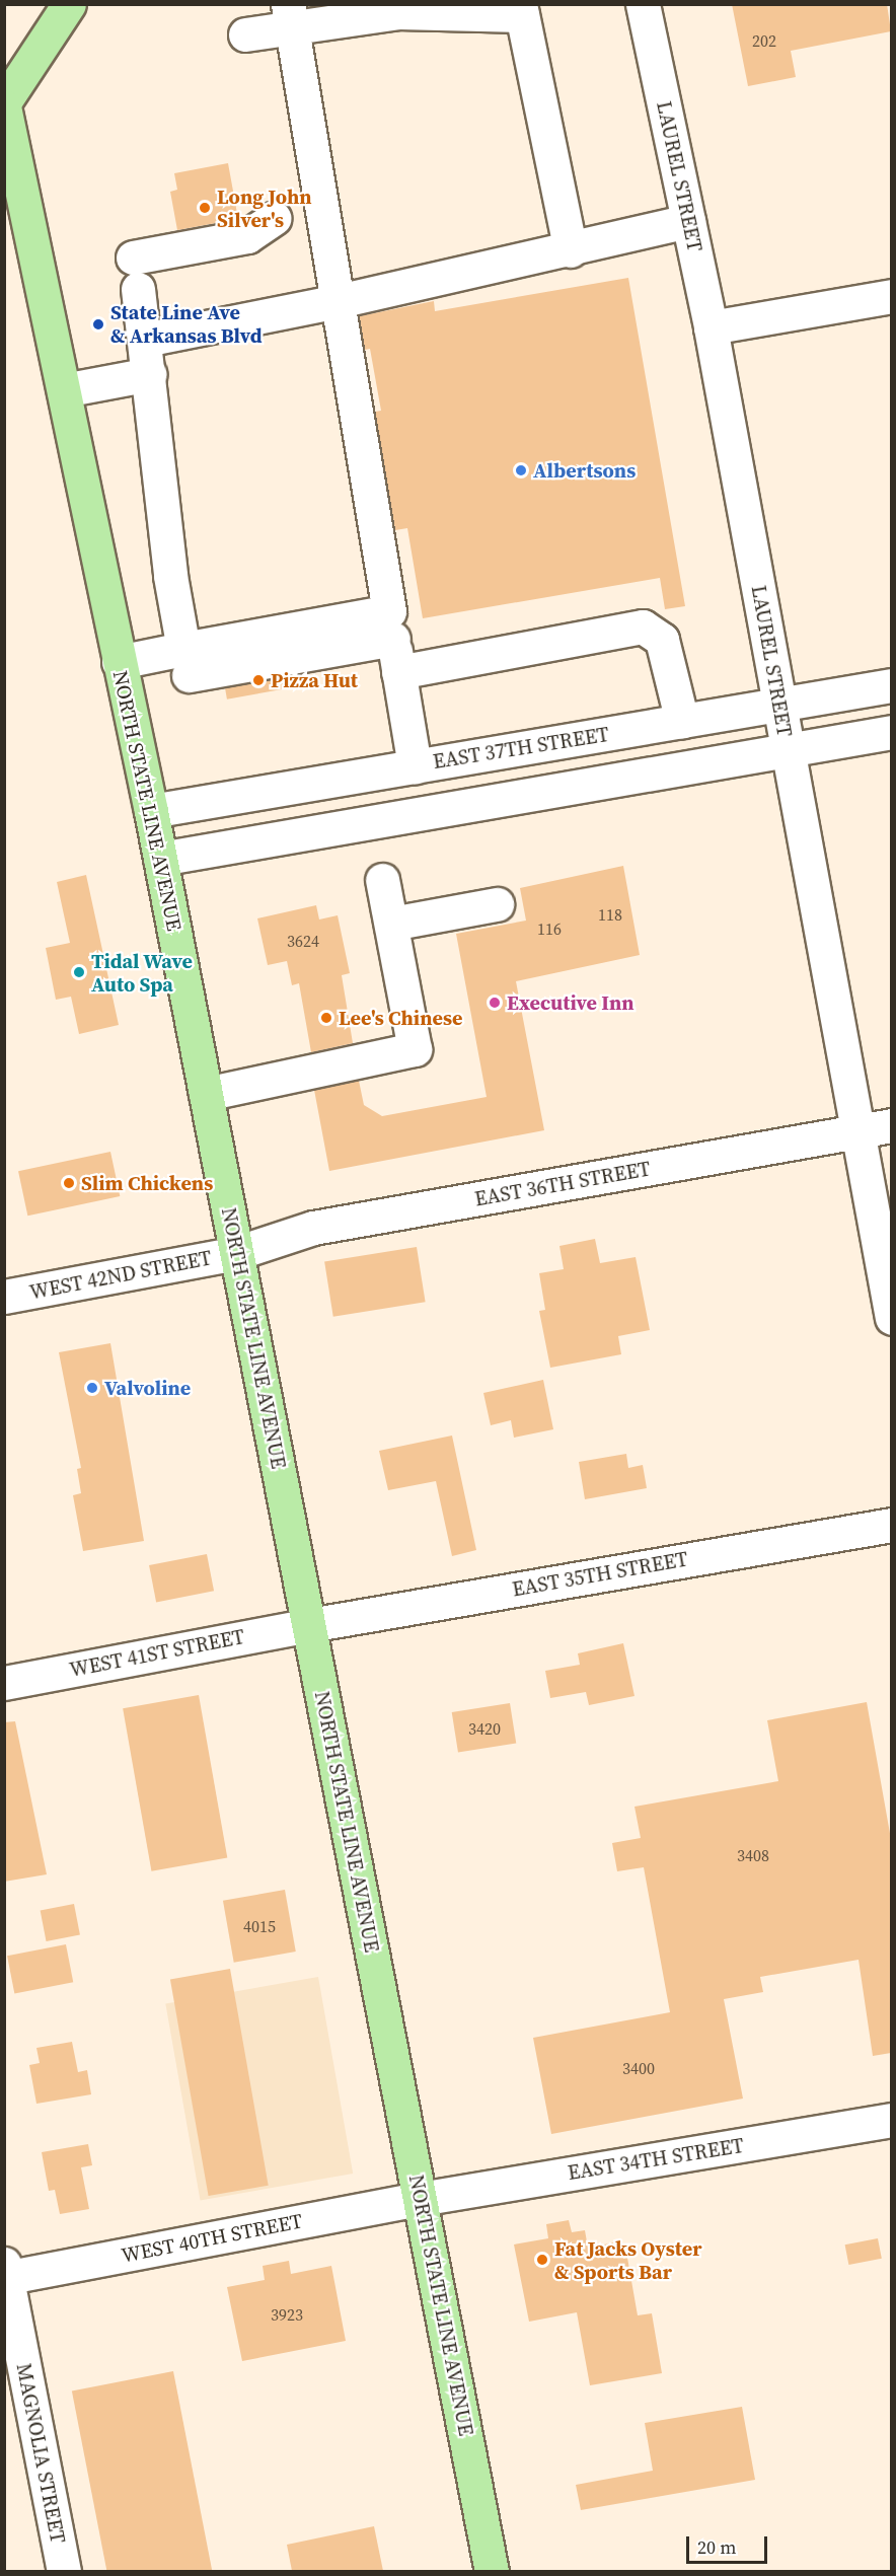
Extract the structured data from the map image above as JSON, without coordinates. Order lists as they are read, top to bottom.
{
  "streets": {
    "main road": ["NORTH STATE LINE AVENUE"],
    "street": [
      "LAUREL STREET",
      "EAST 37TH STREET",
      "EAST 36TH STREET",
      "WEST 42ND STREET",
      "EAST 35TH STREET",
      "WEST 41ST STREET",
      "EAST 34TH STREET",
      "WEST 40TH STREET",
      "MAGNOLIA STREET"
    ]
  },
  "crossings": [
    ["LAUREL STREET", "EAST 37TH STREET"],
    ["LAUREL STREET", "EAST 36TH STREET"],
    ["EAST 37TH STREET", "NORTH STATE LINE AVENUE"],
    ["NORTH STATE LINE AVENUE", "EAST 36TH STREET"],
    ["NORTH STATE LINE AVENUE", "WEST 42ND STREET"],
    ["NORTH STATE LINE AVENUE", "EAST 35TH STREET"],
    ["NORTH STATE LINE AVENUE", "WEST 41ST STREET"],
    ["NORTH STATE LINE AVENUE", "EAST 34TH STREET"],
    ["NORTH STATE LINE AVENUE", "WEST 40TH STREET"],
    ["EAST 36TH STREET", "WEST 42ND STREET"],
    ["EAST 35TH STREET", "WEST 41ST STREET"],
    ["EAST 34TH STREET", "WEST 40TH STREET"],
    ["WEST 40TH STREET", "MAGNOLIA STREET"]
  ],
  "places": [
    "Long John Silver's",
    "State Line Ave & Arkansas Blvd",
    "Albertsons",
    "Pizza Hut",
    "Tidal Wave Auto Spa",
    "Executive Inn",
    "Lee's Chinese",
    "Slim Chickens",
    "Valvoline",
    "Fat Jacks Oyster & Sports Bar"
  ],
  "house_numbers": [
    "202",
    "118",
    "116",
    "3624",
    "3420",
    "3408",
    "4015",
    "3400",
    "3923"
  ],
  "scale_bar": "20 m"
}
